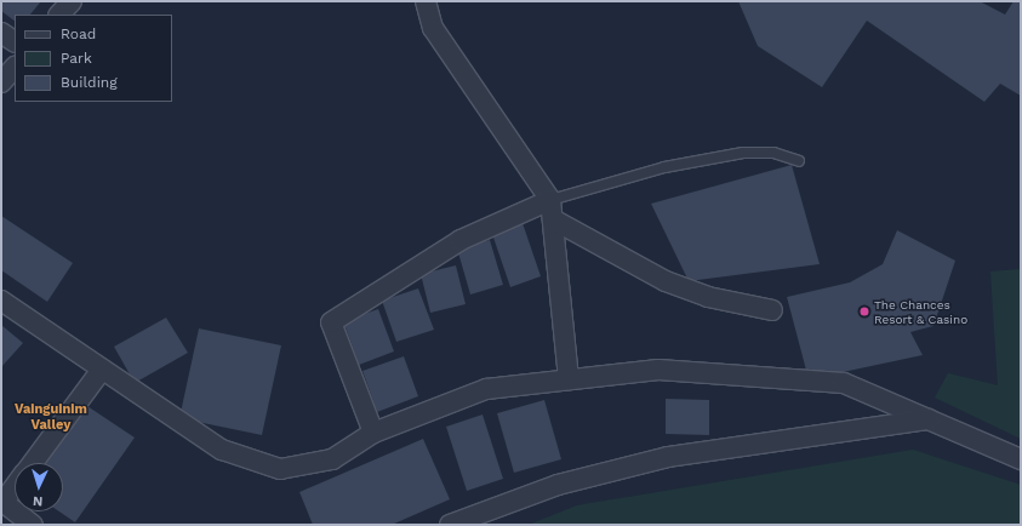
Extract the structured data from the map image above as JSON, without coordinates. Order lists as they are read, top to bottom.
{
  "districts": ["Vainguinim Valley"],
  "places": ["The Chances Resort & Casino"],
  "legend": ["Road", "Park", "Building"],
  "north": "bottom"
}
